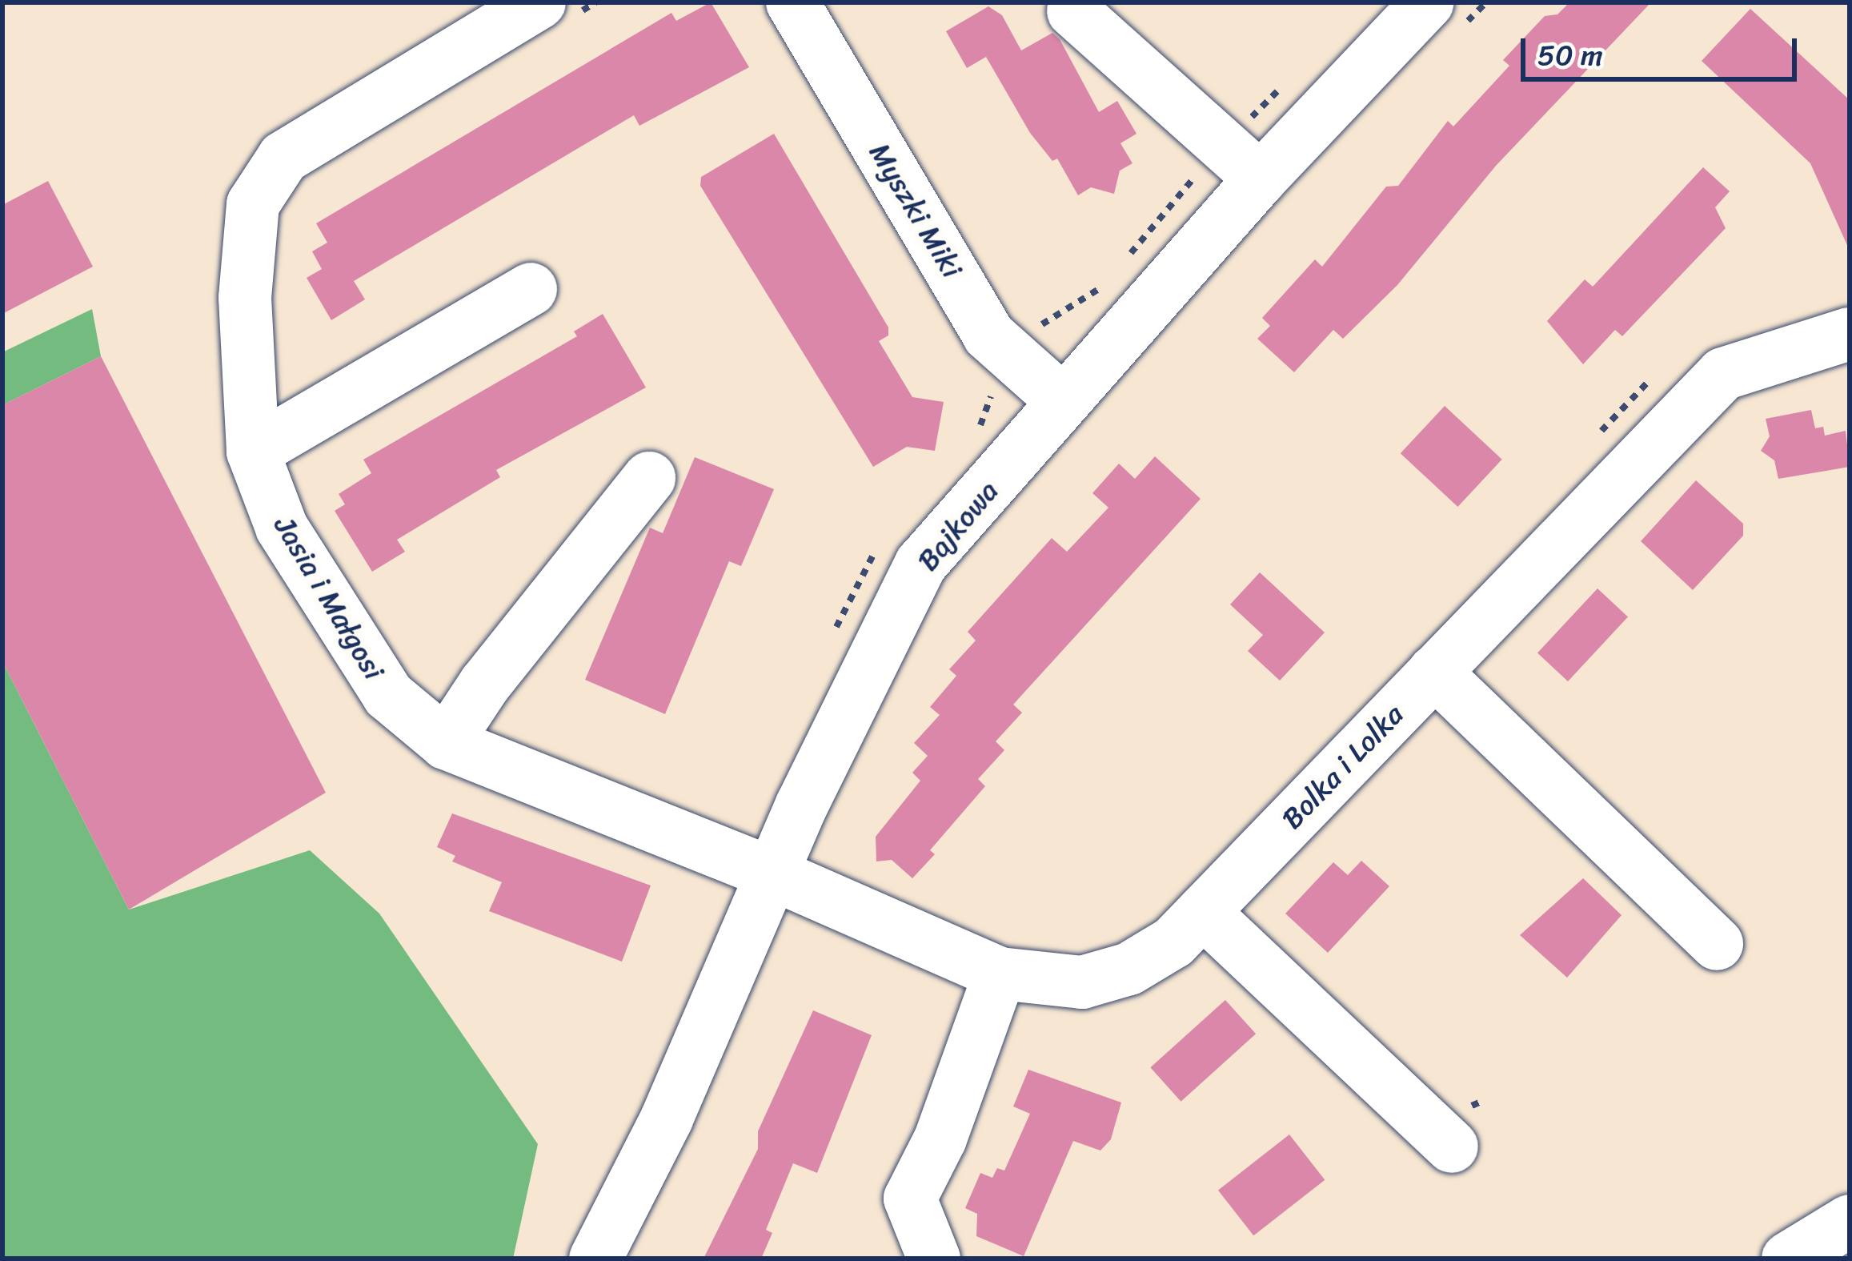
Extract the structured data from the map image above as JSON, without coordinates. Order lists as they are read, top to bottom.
{
  "streets": {
    "street": [
      "Myszki Miki",
      "Bajkowa",
      "Jasia i Małgosi",
      "Bolka i Lolka"
    ]
  },
  "crossings": [
    ["Myszki Miki", "Bajkowa"],
    ["Bajkowa", "Jasia i Małgosi"],
    ["Bajkowa", "Bolka i Lolka"],
    ["Jasia i Małgosi", "Bolka i Lolka"]
  ],
  "scale_bar": "50 m"
}
